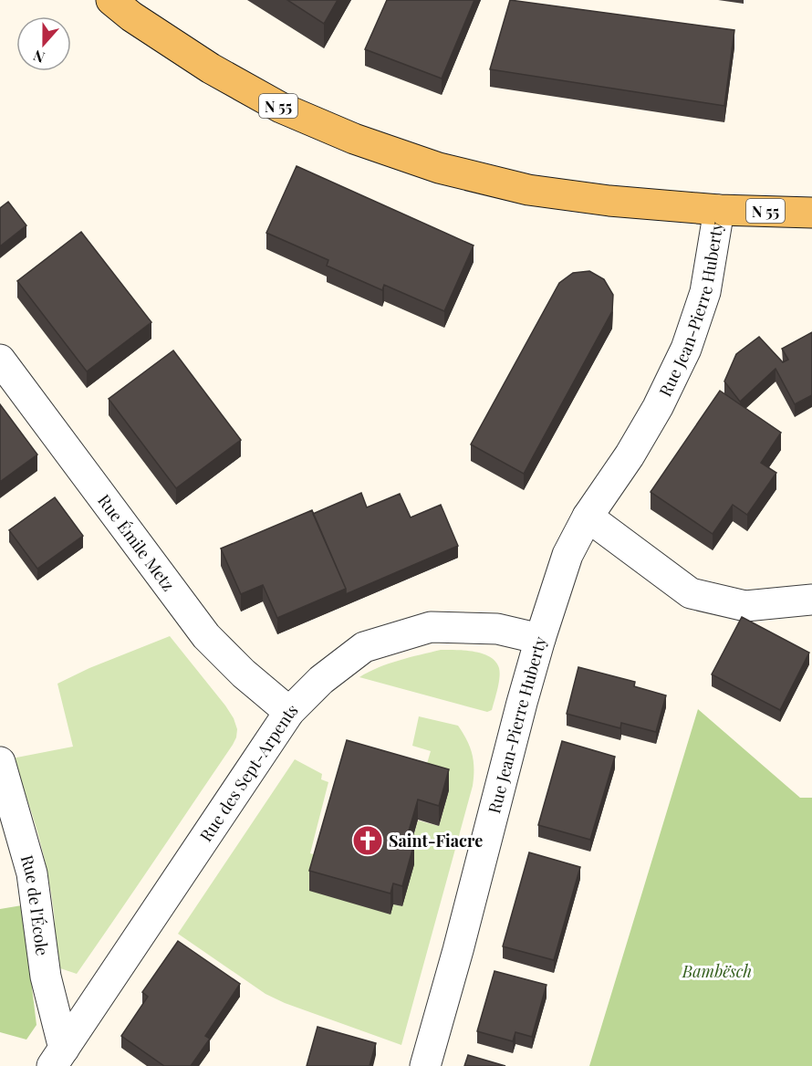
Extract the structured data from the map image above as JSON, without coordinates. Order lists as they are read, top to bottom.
{
  "streets": {
    "main road": ["N 55"],
    "street": [
      "Rue Jean-Pierre Huberty",
      "Rue Émile Metz",
      "Rue des Sept-Arpents",
      "Rue de l'École"
    ]
  },
  "crossings": [
    ["N 55", "Rue Jean-Pierre Huberty"],
    ["Rue Jean-Pierre Huberty", "Rue des Sept-Arpents"],
    ["Rue Émile Metz", "Rue des Sept-Arpents"],
    ["Rue des Sept-Arpents", "Rue de l'École"]
  ],
  "parks": ["Bambësch"],
  "places": {
    "church": ["Saint-Fiacre"]
  },
  "north": "bottom"
}
